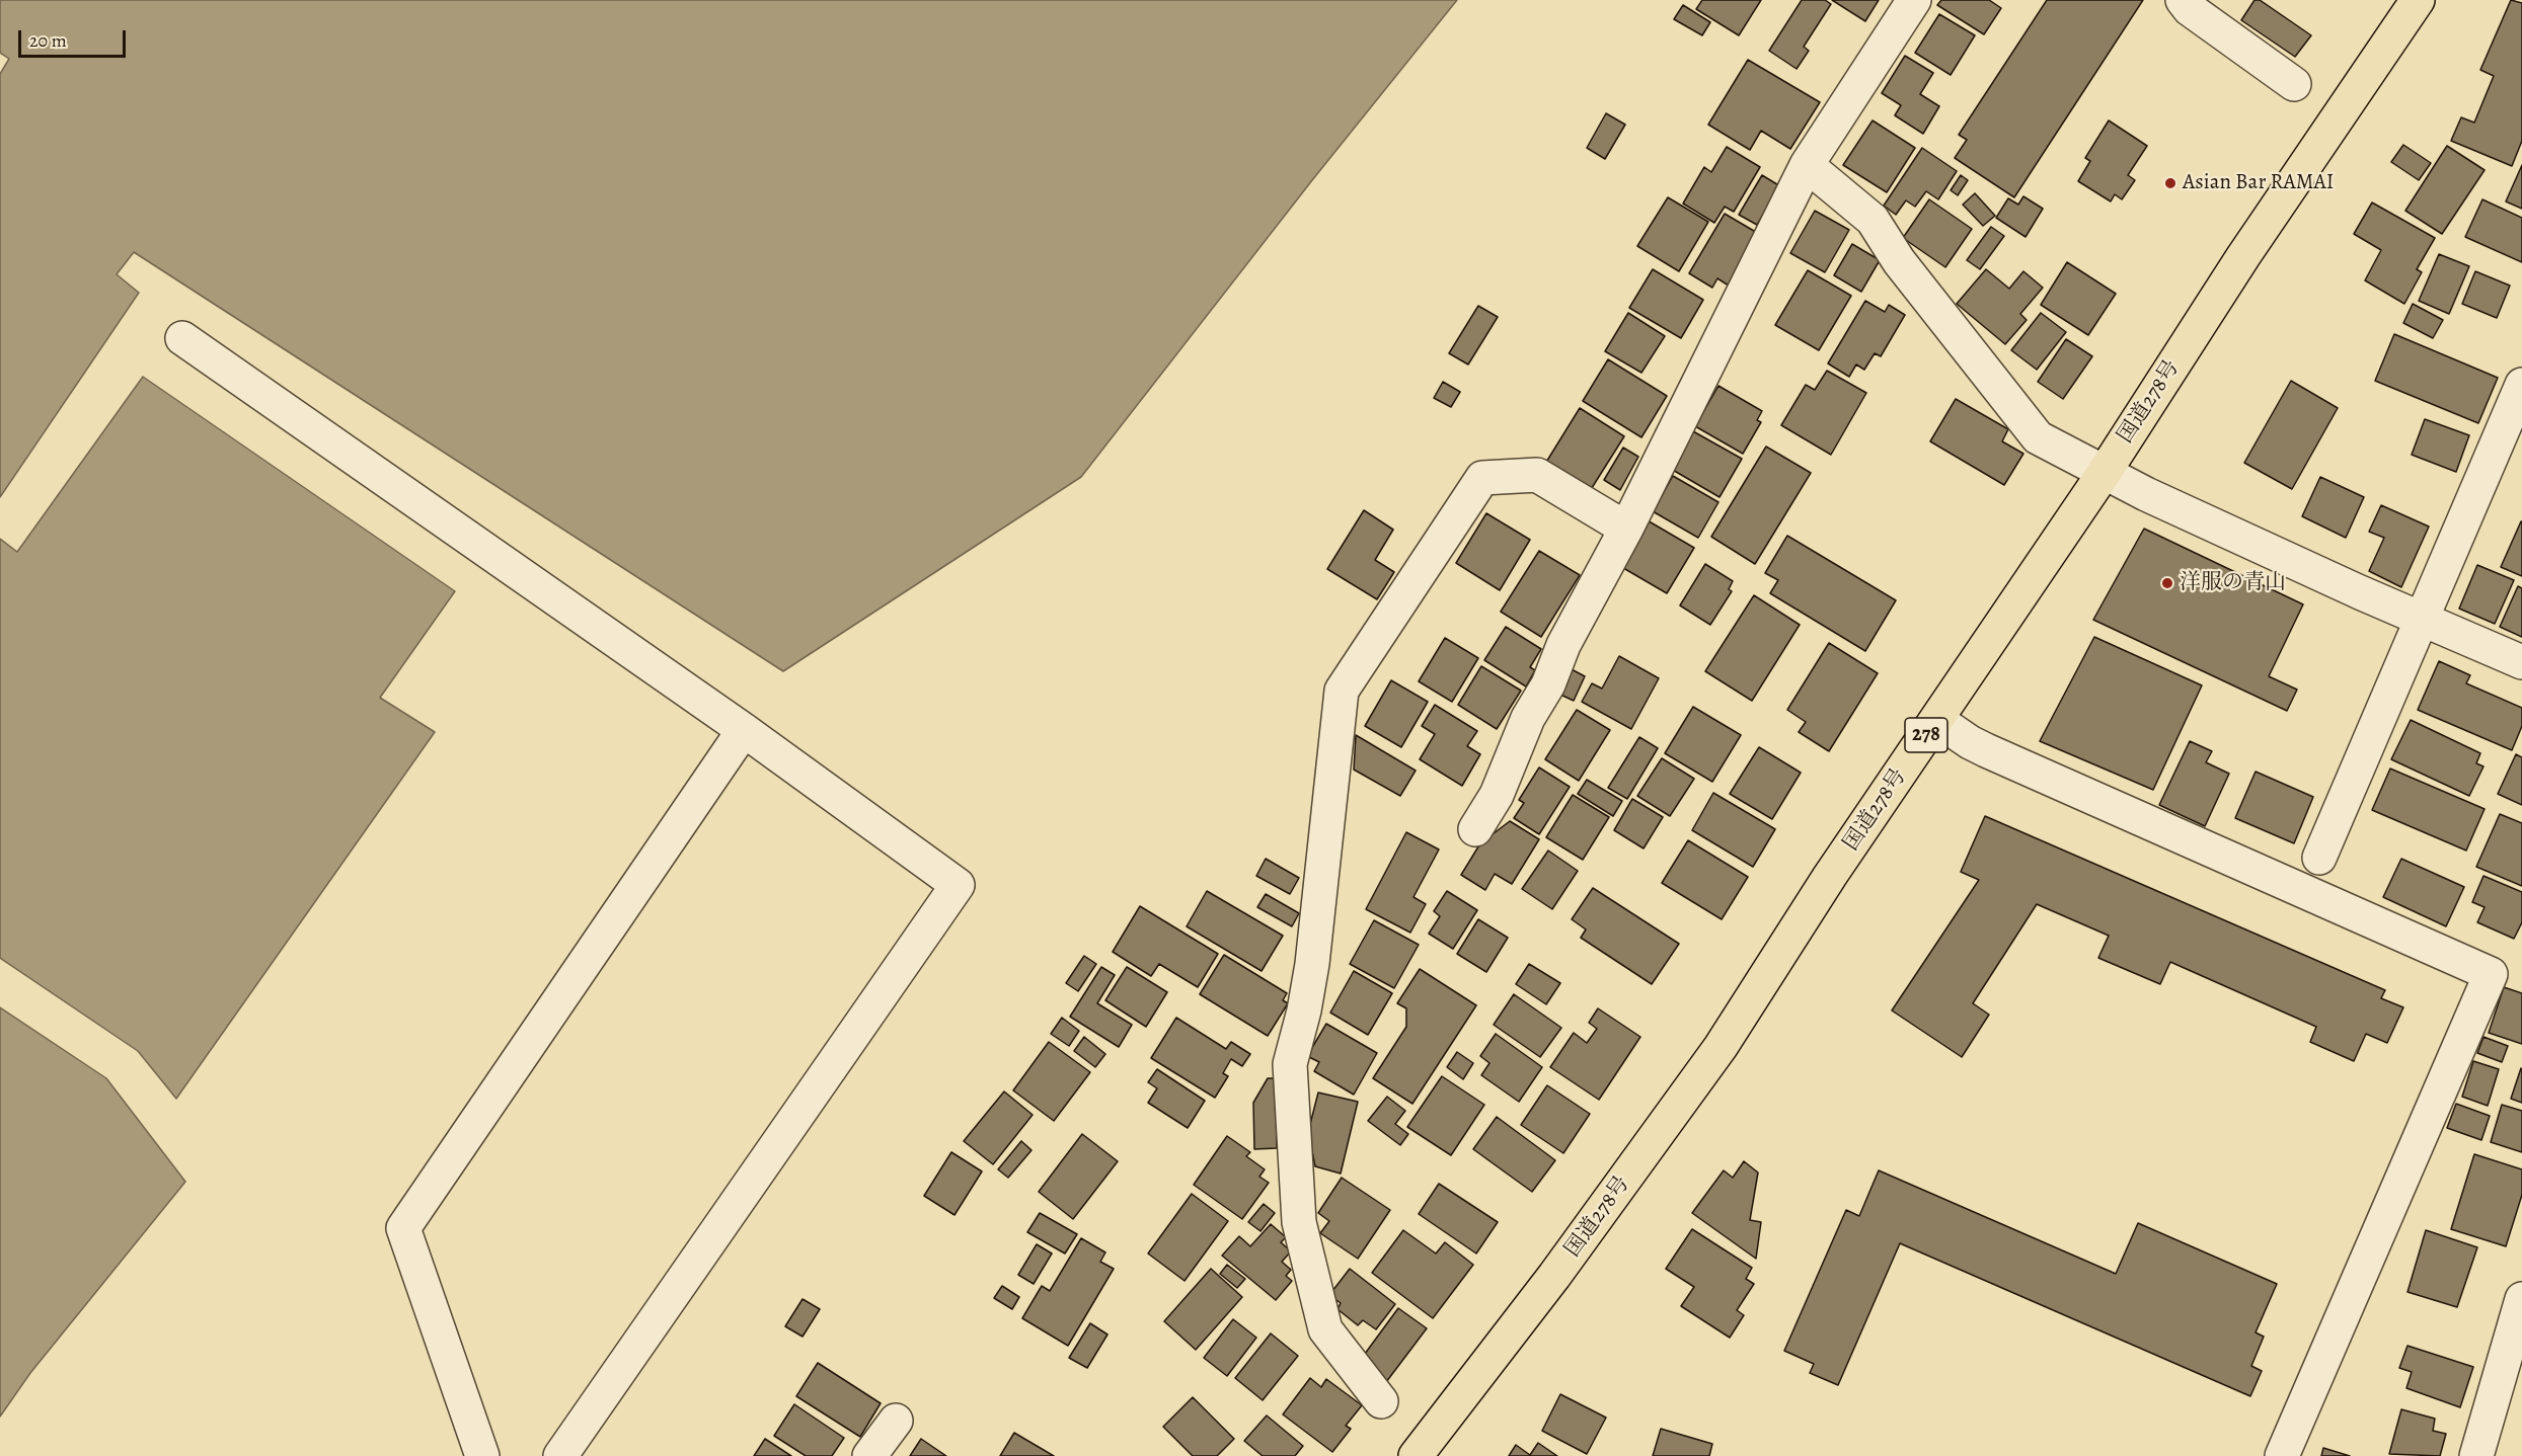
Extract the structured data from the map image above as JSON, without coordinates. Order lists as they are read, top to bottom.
{
  "streets": {
    "highway": ["国道278号", "278"]
  },
  "places": ["Asian Bar RAMAI", "洋服の青山"],
  "scale_bar": "20 m"
}
